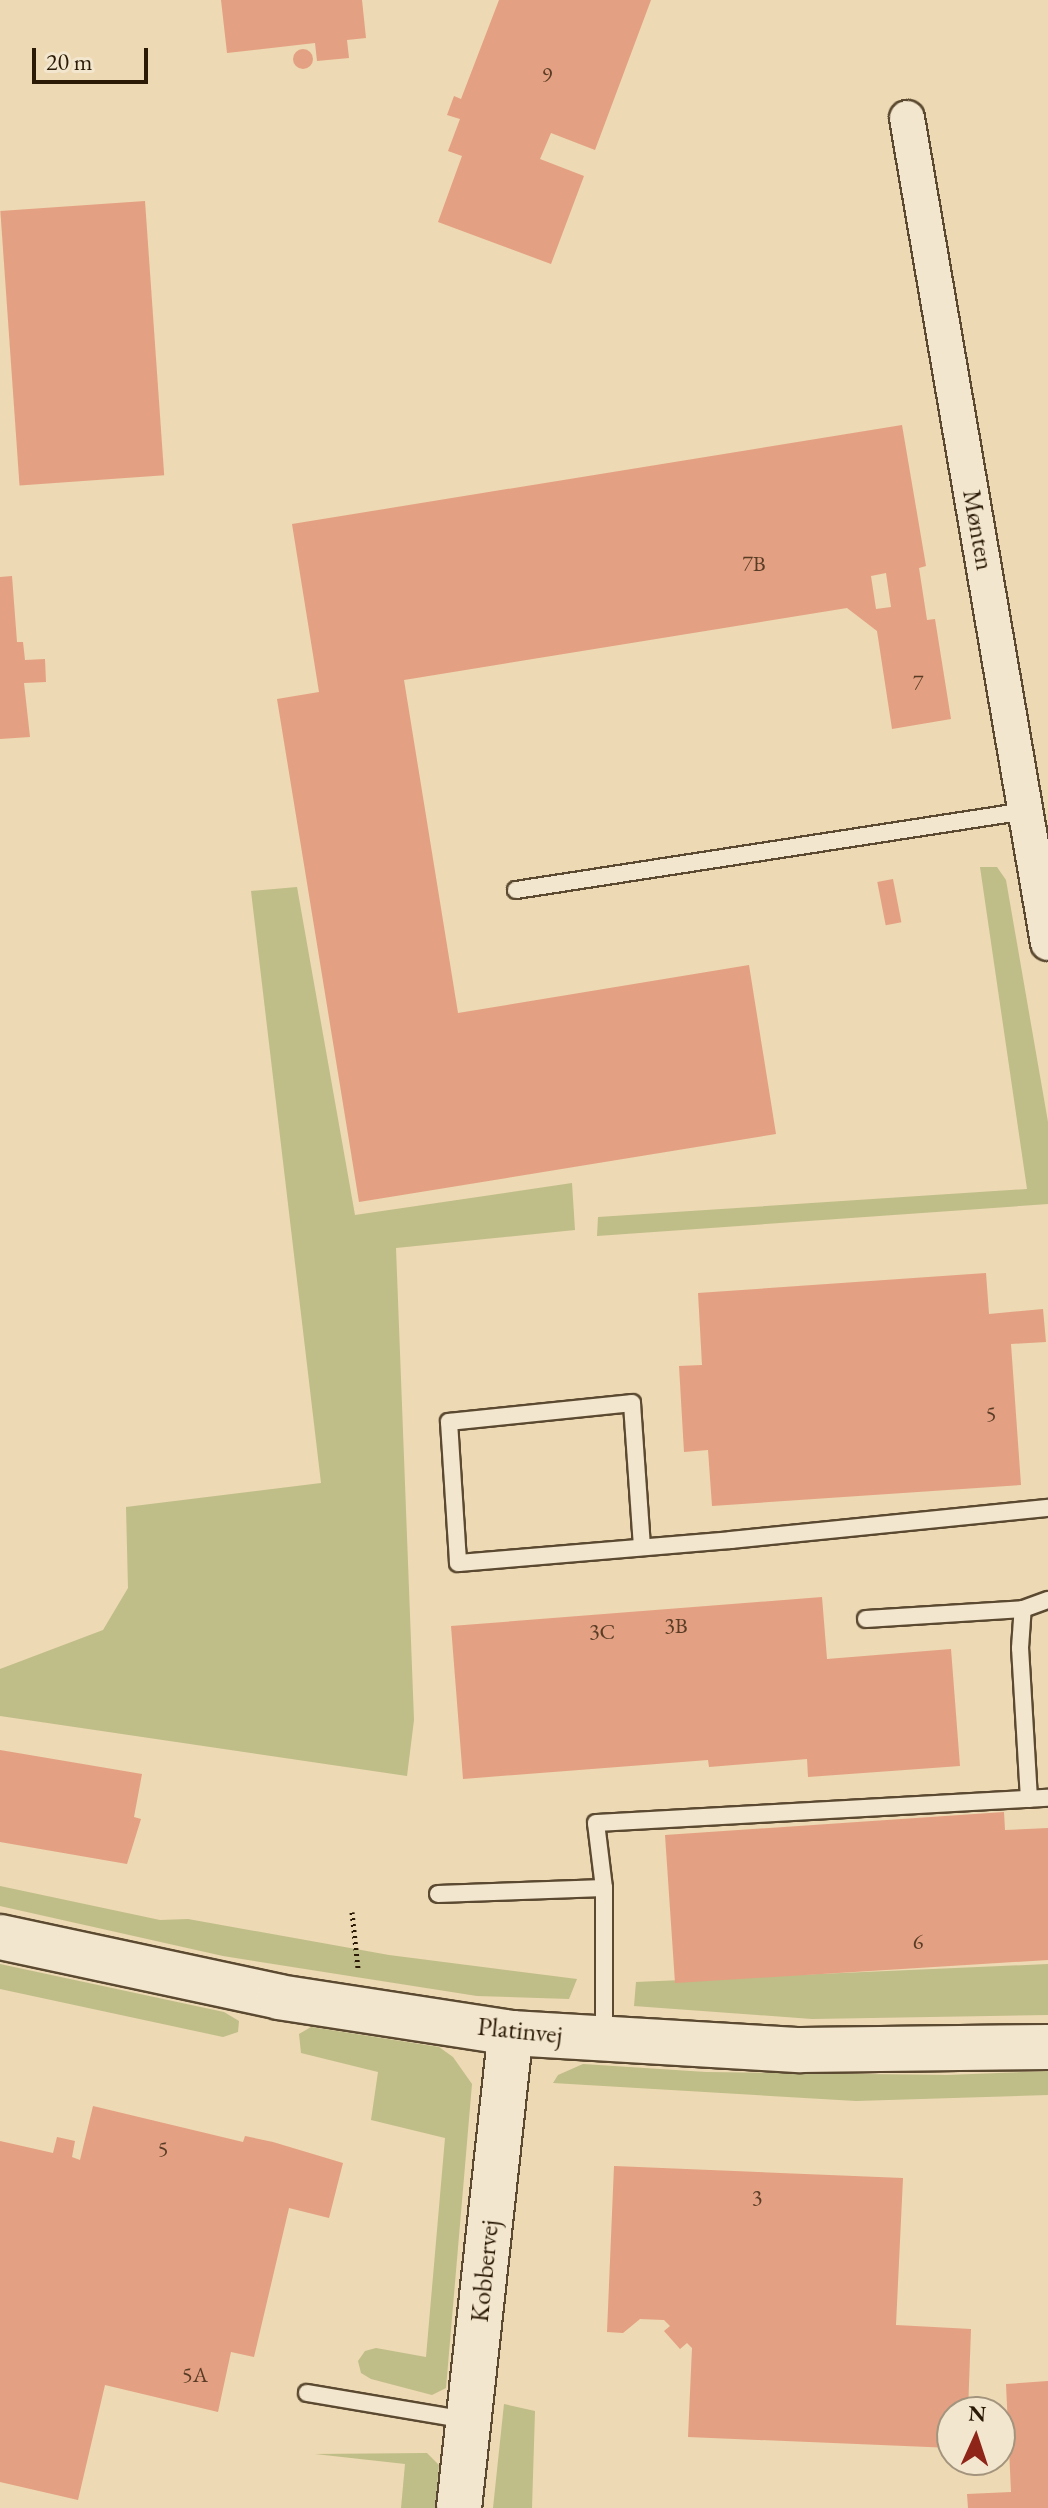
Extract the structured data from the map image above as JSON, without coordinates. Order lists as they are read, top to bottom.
{
  "streets": {
    "street": ["Mønten", "Platinvej", "Kobbervej"]
  },
  "crossings": [
    ["Platinvej", "Kobbervej"]
  ],
  "house_numbers": [
    "9",
    "7B",
    "7",
    "5",
    "3B",
    "3C",
    "6",
    "5",
    "3",
    "5A"
  ],
  "scale_bar": "20 m",
  "north": "top"
}
